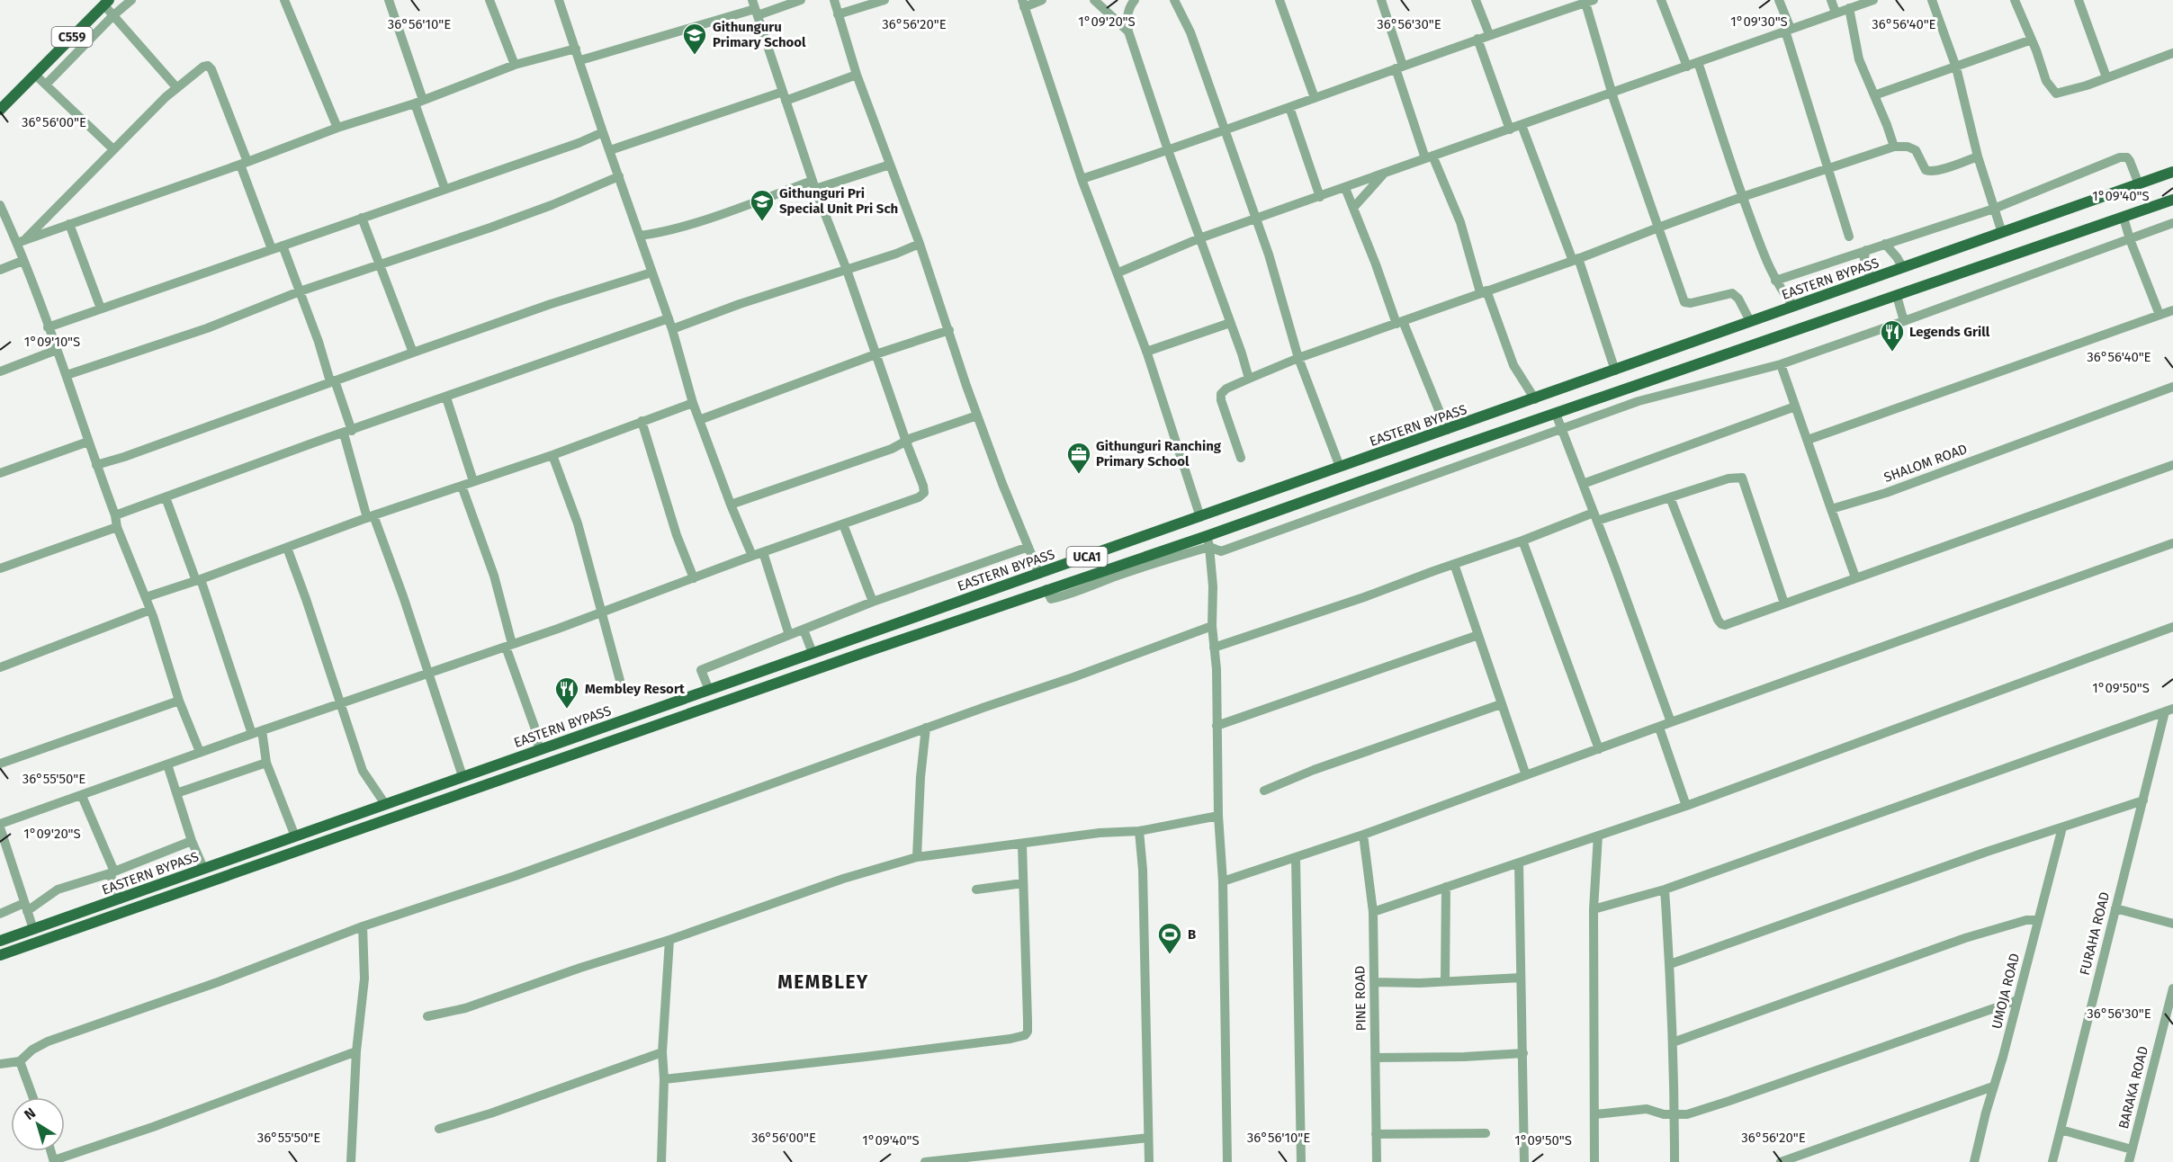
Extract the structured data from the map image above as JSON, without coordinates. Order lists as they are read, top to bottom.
{
  "streets": {
    "main road": ["C559", "EASTERN BYPASS", "UCA1"],
    "street": [
      "SHALOM ROAD",
      "FURAHA ROAD",
      "UMOJA ROAD",
      "PINE ROAD",
      "BARAKA ROAD"
    ]
  },
  "districts": ["MEMBLEY"],
  "places": {
    "school or university": ["Githunguru Primary School", "Githunguri Pri Special Unit Pri Sch"],
    "restaurant": ["Legends Grill", "Membley Resort"],
    "office": ["Githunguri Ranching Primary School"],
    "sports": ["B"]
  },
  "north": "top left",
  "coordinates": [
    "1°09'20\"S",
    "1°09'30\"S",
    "36°56'10\"E",
    "36°56'20\"E",
    "36°56'30\"E",
    "36°56'40\"E",
    "36°56'00\"E",
    "1°09'40\"S",
    "1°09'10\"S",
    "1°09'50\"S",
    "36°55'50\"E"
  ]
}
